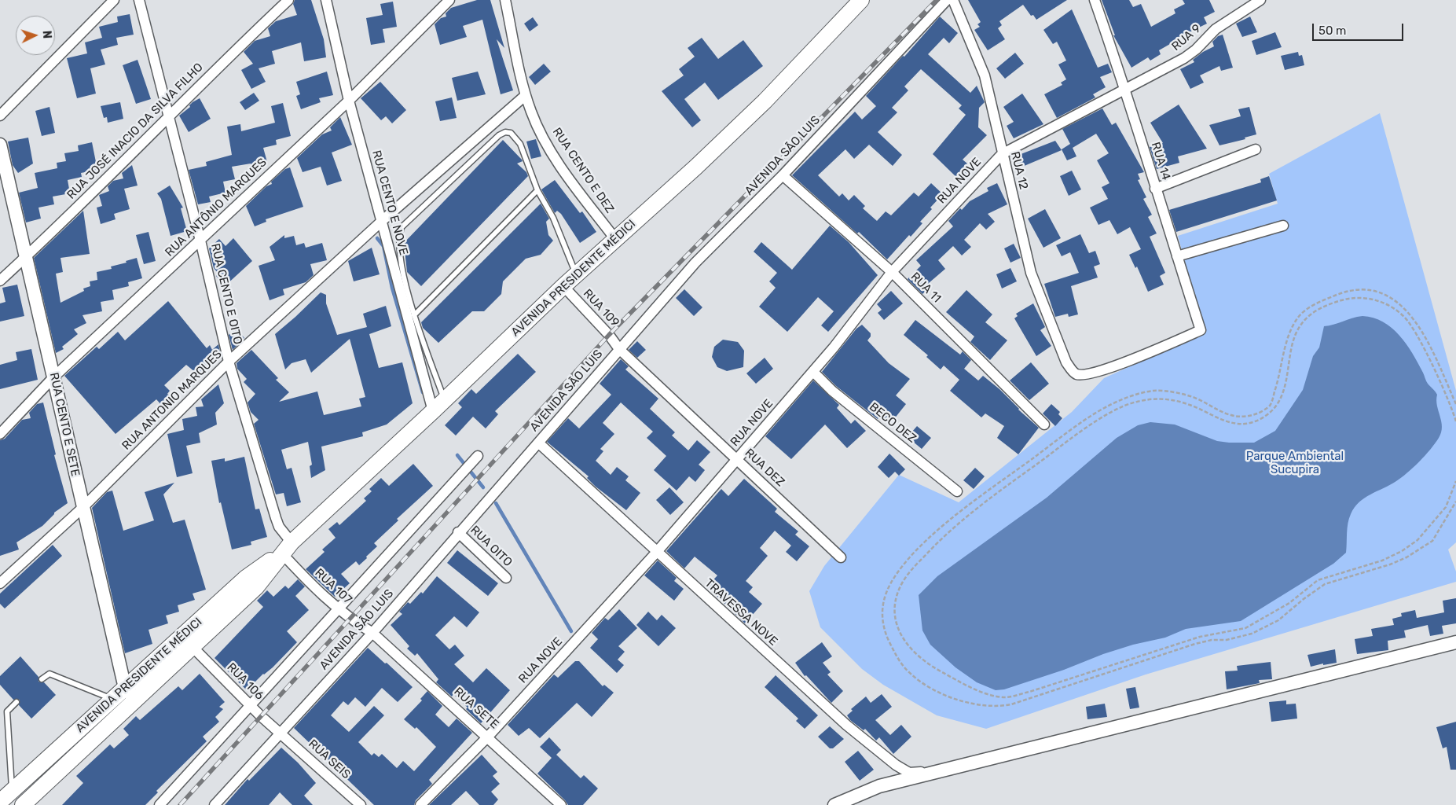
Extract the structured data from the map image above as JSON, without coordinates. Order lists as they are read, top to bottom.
{
  "streets": {
    "main road": ["AVENIDA PRESIDENTE MÉDICI"],
    "street": [
      "RUA 9",
      "RUA JOSÉ INACIO DA SILVA FILHO",
      "AVENIDA SÃO LUIS",
      "RUA 14",
      "RUA CENTO E DEZ",
      "RUA 12",
      "RUA NOVE",
      "RUA CENTO E NOVE",
      "RUA ANTÔNIO MARQUES",
      "RUA 11",
      "RUA CENTO E OITO",
      "RUA 109",
      "RUA ANTONIO MARQUES",
      "BECO DEZ",
      "RUA CENTO E SETE",
      "RUA DEZ",
      "RUA OITO",
      "RUA 107",
      "TRAVESSA NOVE",
      "RUA 106",
      "RUA SETE",
      "RUA SEIS"
    ]
  },
  "crossings": [
    ["RUA 9", "RUA 14"],
    ["RUA 9", "RUA NOVE"],
    ["RUA JOSÉ INACIO DA SILVA FILHO", "RUA CENTO E OITO"],
    ["RUA JOSÉ INACIO DA SILVA FILHO", "RUA CENTO E SETE"],
    ["AVENIDA SÃO LUIS", "RUA 11"],
    ["AVENIDA SÃO LUIS", "RUA 109"],
    ["AVENIDA SÃO LUIS", "RUA DEZ"],
    ["AVENIDA SÃO LUIS", "RUA OITO"],
    ["AVENIDA SÃO LUIS", "RUA 107"],
    ["AVENIDA SÃO LUIS", "TRAVESSA NOVE"],
    ["AVENIDA SÃO LUIS", "RUA 106"],
    ["AVENIDA SÃO LUIS", "RUA SETE"],
    ["AVENIDA SÃO LUIS", "RUA SEIS"],
    ["RUA 14", "RUA 12"],
    ["RUA 14", "RUA NOVE"],
    ["RUA CENTO E DEZ", "AVENIDA PRESIDENTE MÉDICI"],
    ["RUA CENTO E DEZ", "RUA ANTONIO MARQUES"],
    ["RUA 12", "RUA NOVE"],
    ["RUA NOVE", "RUA 11"],
    ["RUA NOVE", "BECO DEZ"],
    ["RUA NOVE", "RUA DEZ"],
    ["RUA NOVE", "TRAVESSA NOVE"],
    ["RUA NOVE", "RUA SETE"],
    ["RUA CENTO E NOVE", "RUA ANTÔNIO MARQUES"],
    ["RUA CENTO E NOVE", "AVENIDA PRESIDENTE MÉDICI"],
    ["RUA CENTO E NOVE", "RUA ANTONIO MARQUES"],
    ["RUA ANTÔNIO MARQUES", "RUA CENTO E OITO"],
    ["RUA ANTÔNIO MARQUES", "RUA CENTO E SETE"],
    ["AVENIDA PRESIDENTE MÉDICI", "RUA CENTO E OITO"],
    ["AVENIDA PRESIDENTE MÉDICI", "RUA 109"],
    ["AVENIDA PRESIDENTE MÉDICI", "RUA CENTO E SETE"],
    ["AVENIDA PRESIDENTE MÉDICI", "RUA 107"],
    ["AVENIDA PRESIDENTE MÉDICI", "RUA 106"],
    ["RUA CENTO E OITO", "RUA ANTONIO MARQUES"],
    ["RUA CENTO E OITO", "RUA 107"],
    ["RUA 109", "RUA DEZ"],
    ["RUA ANTONIO MARQUES", "RUA CENTO E SETE"],
    ["RUA 107", "RUA SETE"],
    ["RUA 106", "RUA SEIS"]
  ],
  "parks": ["Parque Ambiental Sucupira"],
  "scale_bar": "50 m",
  "north": "right"
}
